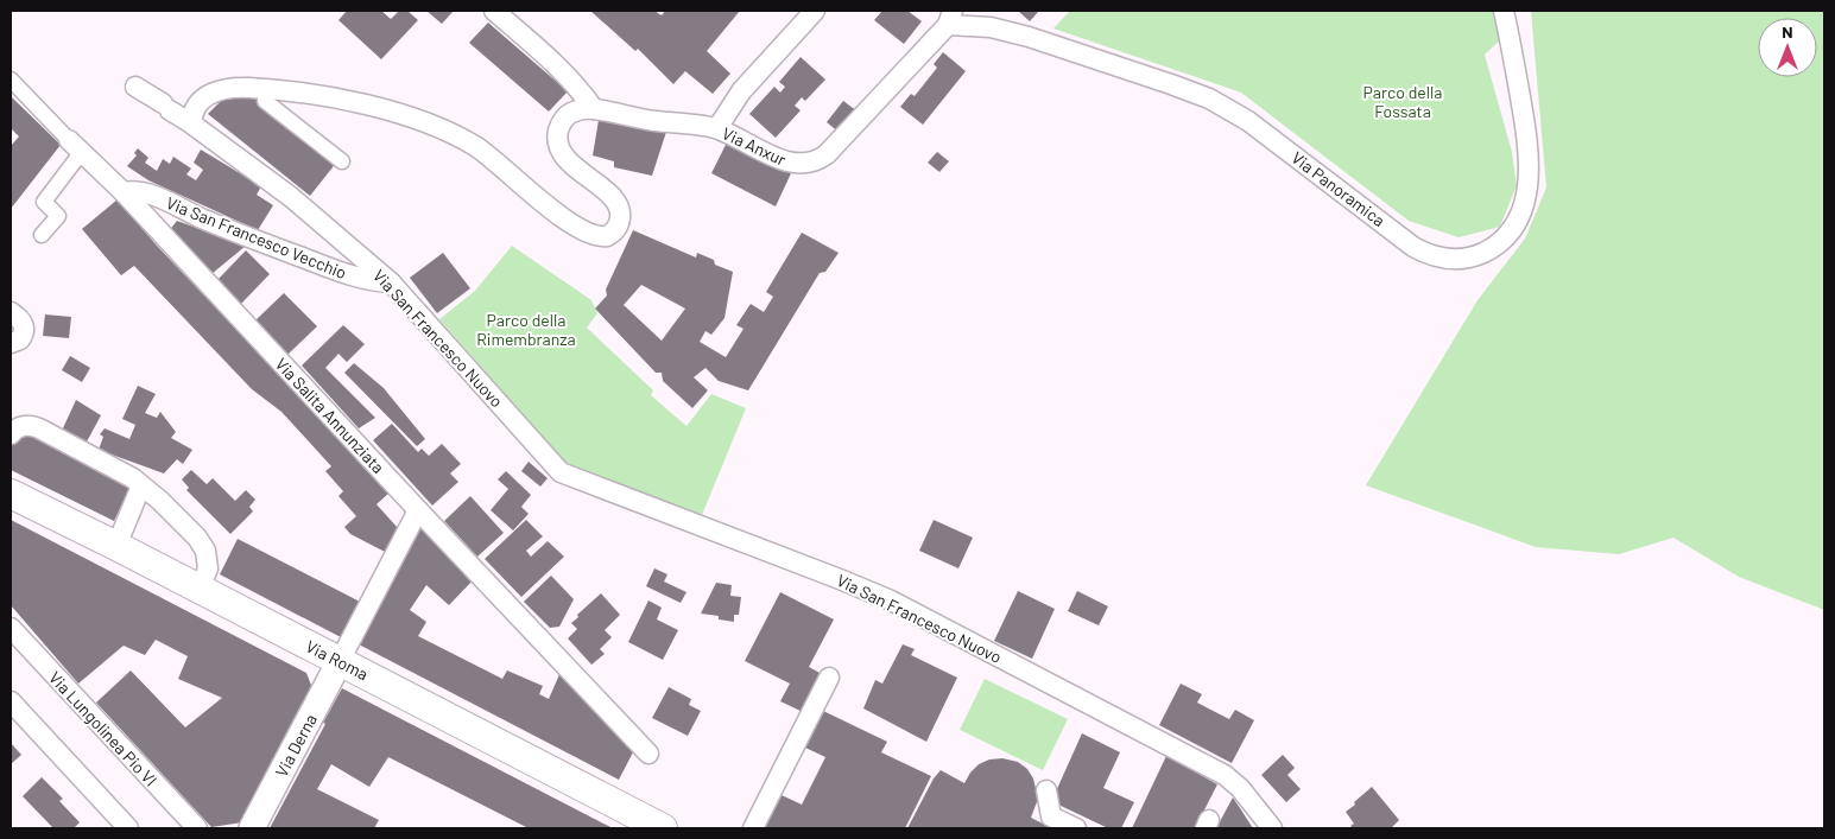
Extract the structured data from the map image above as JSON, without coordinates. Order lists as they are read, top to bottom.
{
  "streets": {
    "main road": ["Via Roma"],
    "street": [
      "Via Anxur",
      "Via Panoramica",
      "Via San Francesco Vecchio",
      "Via San Francesco Nuovo",
      "Via Salita Annunziata",
      "Via Lungolinea Pio VI",
      "Via Derna"
    ]
  },
  "crossings": [
    ["Via Anxur", "Via Panoramica"],
    ["Via San Francesco Vecchio", "Via San Francesco Nuovo"],
    ["Via San Francesco Vecchio", "Via Salita Annunziata"],
    ["Via Roma", "Via Derna"]
  ],
  "parks": ["Parco della Fossata", "Parco della Rimembranza"],
  "north": "top"
}
